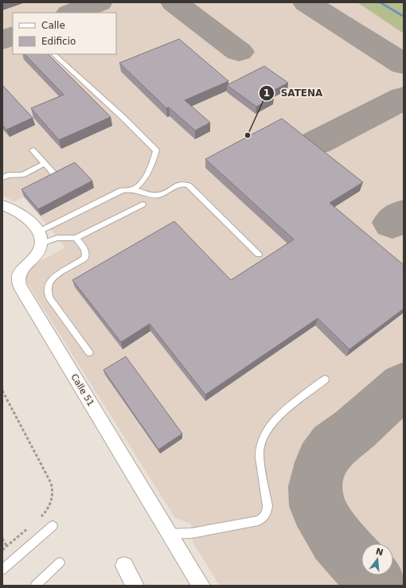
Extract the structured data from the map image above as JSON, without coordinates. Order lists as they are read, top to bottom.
{
  "streets": {
    "street": ["Calle 51"]
  },
  "places": ["SATENA"],
  "legend": ["Calle", "Edificio"],
  "north": "top"
}
